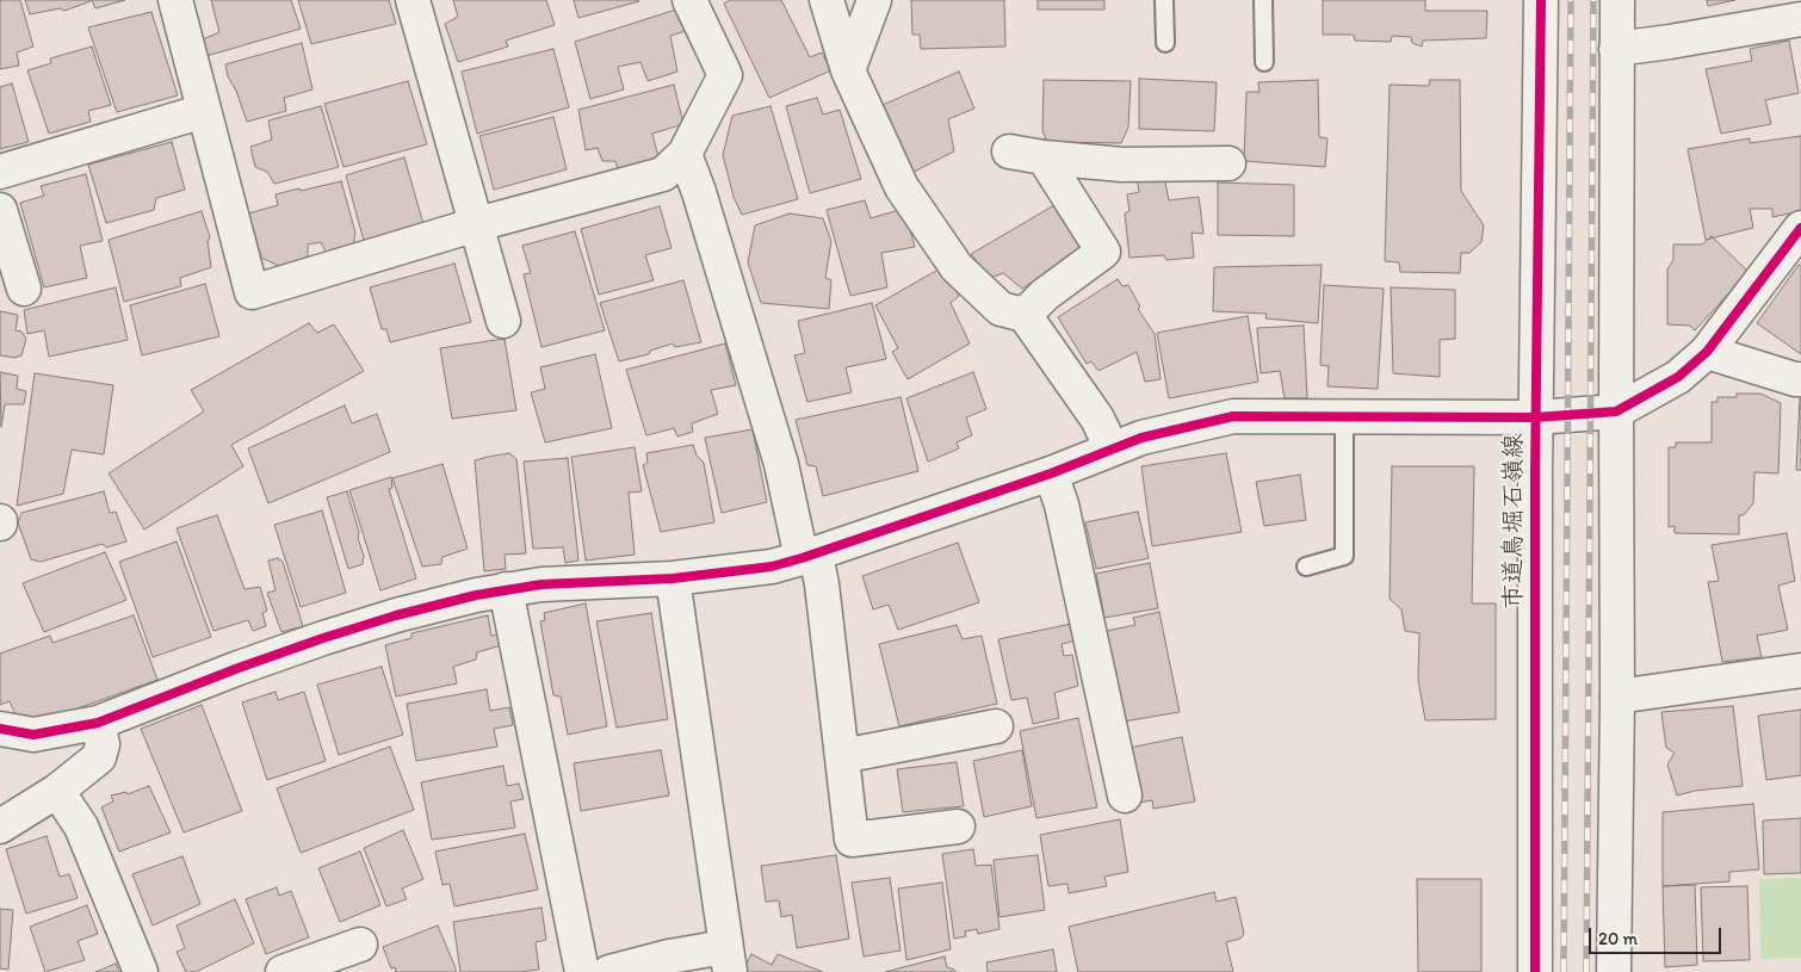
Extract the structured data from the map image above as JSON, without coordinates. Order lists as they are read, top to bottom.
{
  "streets": {
    "street": ["市道鳥堀石嶺線"]
  },
  "scale_bar": "20 m"
}
